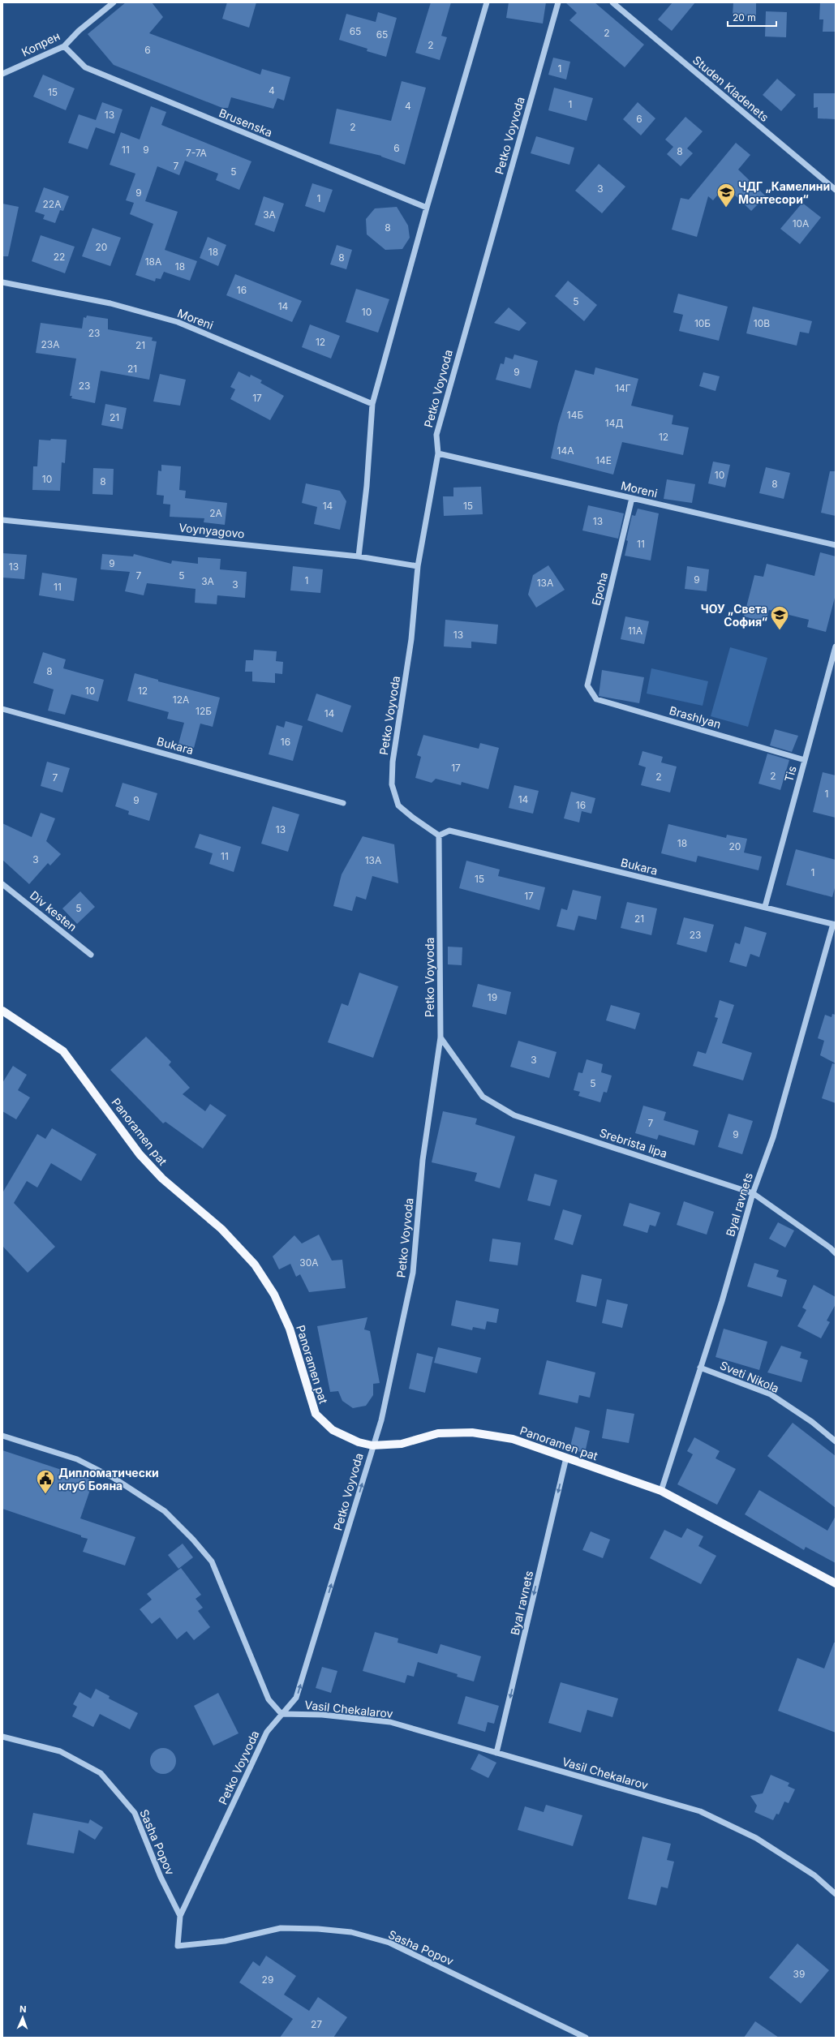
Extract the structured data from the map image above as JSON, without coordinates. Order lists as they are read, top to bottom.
{
  "streets": {
    "main road": ["Panoramen pat"],
    "street": [
      "Копрен",
      "Studen Kladenets",
      "Brusenska",
      "Petko Voyvoda",
      "Moreni",
      "Voynyagovo",
      "Epoha",
      "Brashlyan",
      "Bukara",
      "Tis",
      "Div kesten",
      "Srebrista lipa",
      "Byal ravnets",
      "Sveti Nikola",
      "Vasil Chekalarov",
      "Sasha Popov"
    ]
  },
  "crossings": [
    ["Копрен", "Brusenska"],
    ["Petko Voyvoda", "Moreni"],
    ["Petko Voyvoda", "Voynyagovo"],
    ["Petko Voyvoda", "Bukara"],
    ["Petko Voyvoda", "Panoramen pat"],
    ["Petko Voyvoda", "Srebrista lipa"],
    ["Petko Voyvoda", "Vasil Chekalarov"],
    ["Petko Voyvoda", "Sasha Popov"],
    ["Moreni", "Epoha"],
    ["Epoha", "Brashlyan"],
    ["Brashlyan", "Tis"],
    ["Bukara", "Tis"],
    ["Bukara", "Byal ravnets"],
    ["Panoramen pat", "Byal ravnets"],
    ["Srebrista lipa", "Byal ravnets"],
    ["Byal ravnets", "Sveti Nikola"],
    ["Byal ravnets", "Vasil Chekalarov"]
  ],
  "places": {
    "school or university": ["ЧДГ „Камелини Монтесори“", "ЧОУ „Света София“"],
    "public building": ["Дипломатически клуб Бояна"]
  },
  "house_numbers": [
    "65",
    "2",
    "65",
    "2",
    "6",
    "1",
    "4",
    "15",
    "1",
    "4",
    "13",
    "6",
    "2",
    "6",
    "11",
    "9",
    "8",
    "7-7А",
    "7",
    "5",
    "3",
    "9",
    "1",
    "22А",
    "3А",
    "10А",
    "8",
    "20",
    "18",
    "22",
    "8",
    "18А",
    "18",
    "16",
    "5",
    "14",
    "10",
    "10Б",
    "10В",
    "23",
    "12",
    "23А",
    "21",
    "21",
    "9",
    "23",
    "14Г",
    "17",
    "14Б",
    "21",
    "14Д",
    "12",
    "14А",
    "14Е",
    "10",
    "10",
    "8",
    "8",
    "14",
    "15",
    "2А",
    "13",
    "11",
    "9",
    "13",
    "7",
    "5",
    "9",
    "1",
    "3А",
    "13А",
    "3",
    "11",
    "11А",
    "13",
    "8",
    "10",
    "12",
    "12А",
    "12Б",
    "14",
    "16",
    "17",
    "2",
    "2",
    "7",
    "1",
    "14",
    "9",
    "16",
    "13",
    "18",
    "20",
    "11",
    "3",
    "13А",
    "1",
    "15",
    "17",
    "5",
    "21",
    "23",
    "19",
    "3",
    "5",
    "7",
    "9",
    "30А",
    "39",
    "29",
    "27"
  ],
  "scale_bar": "20 m",
  "north": "top"
}
